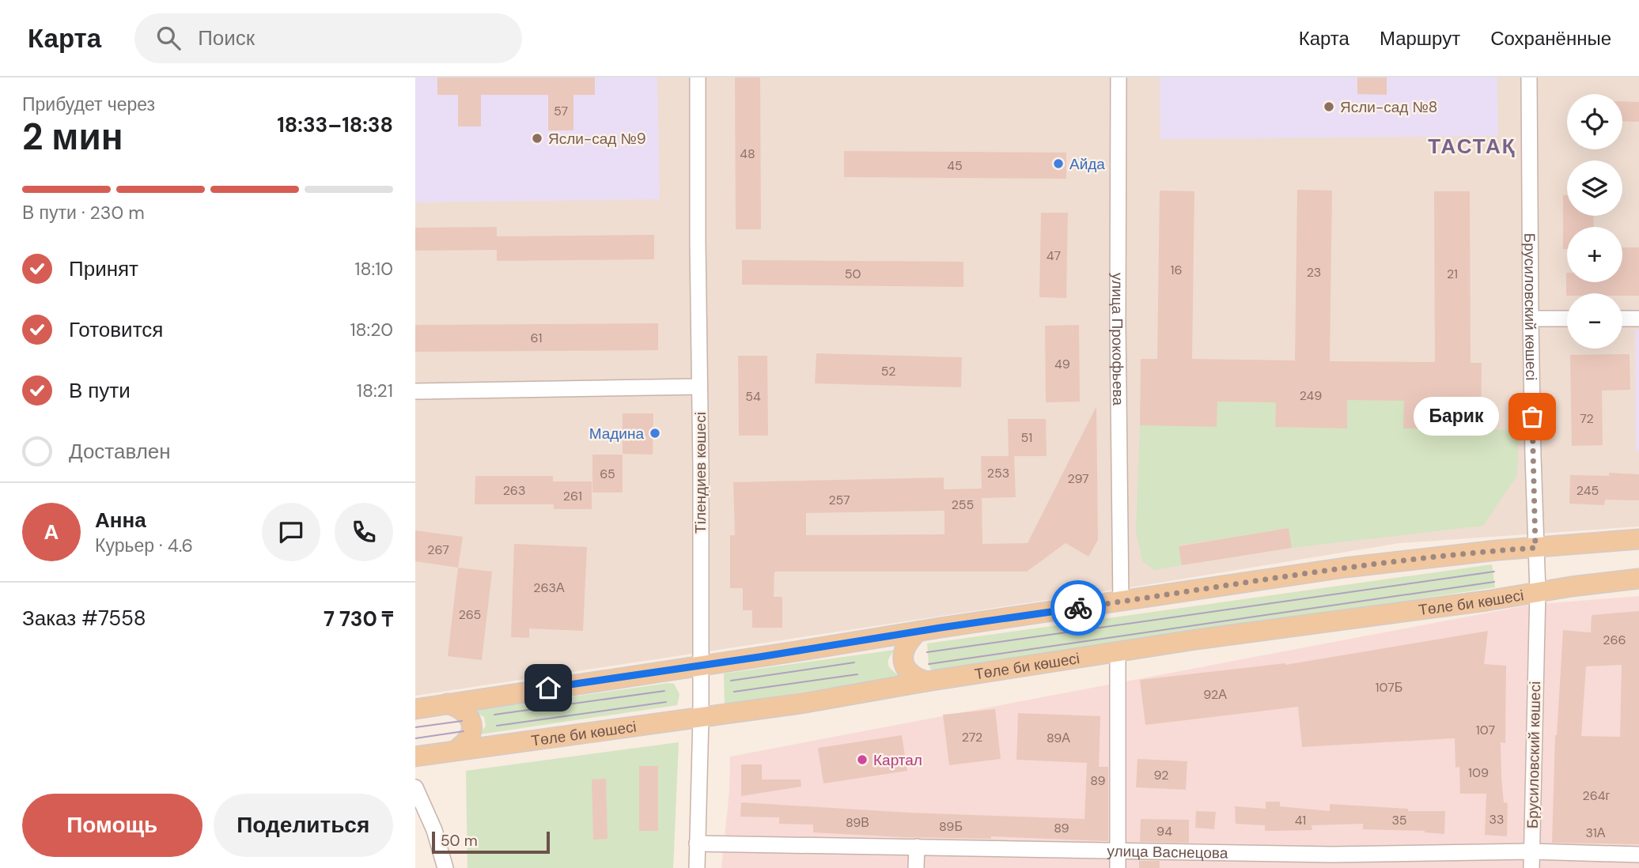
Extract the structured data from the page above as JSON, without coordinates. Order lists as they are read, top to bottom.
{
  "streets": {
    "main road": ["Төле би көшесі"],
    "street": [
      "Брусиловский көшесі",
      "улица Прокофьева",
      "Тілендиев көшесі",
      "улица Васнецова"
    ]
  },
  "crossings": [
    ["Брусиловский көшесі", "Төле би көшесі"],
    ["Брусиловский көшесі", "улица Васнецова"],
    ["Тілендиев көшесі", "Төле би көшесі"],
    ["Тілендиев көшесі", "улица Васнецова"]
  ],
  "districts": ["ТАСТАҚ"],
  "places": [
    "Ясли-сад №8",
    "Ясли-сад №9",
    "Айда",
    "Барик",
    "Мадина",
    "Картал"
  ],
  "house_numbers": [
    "57",
    "48",
    "45",
    "47",
    "16",
    "23",
    "50",
    "21",
    "61",
    "49",
    "52",
    "249",
    "54",
    "72",
    "51",
    "253",
    "65",
    "297",
    "263",
    "245",
    "261",
    "257",
    "255",
    "267",
    "263А",
    "265",
    "266",
    "107Б",
    "92А",
    "107",
    "272",
    "89А",
    "109",
    "92",
    "89",
    "264г",
    "33",
    "41",
    "35",
    "89В",
    "89Б",
    "89",
    "94",
    "31А"
  ],
  "scale_bar": "50 m",
  "page": {
    "header": "Карта",
    "search": "Поиск",
    "nav": ["Карта", "Маршрут", "Сохранённые"],
    "heading": ["2 мин", "Прибудет через", "18:33–18:38"],
    "panel": [
      "Анна",
      "Курьер · 4.6",
      "Заказ #7558",
      "7 730 ₸"
    ],
    "map_buttons": ["+", "−"],
    "bar": "В пути · 230 m",
    "list": [
      ["Принят", "18:10"],
      ["Готовится", "18:20"],
      ["В пути", "18:21"],
      "Доставлен"
    ],
    "bubble": "Барик",
    "round": "А",
    "buttons": ["Помощь", "Поделиться"],
    "scale": "50 m"
  }
}
